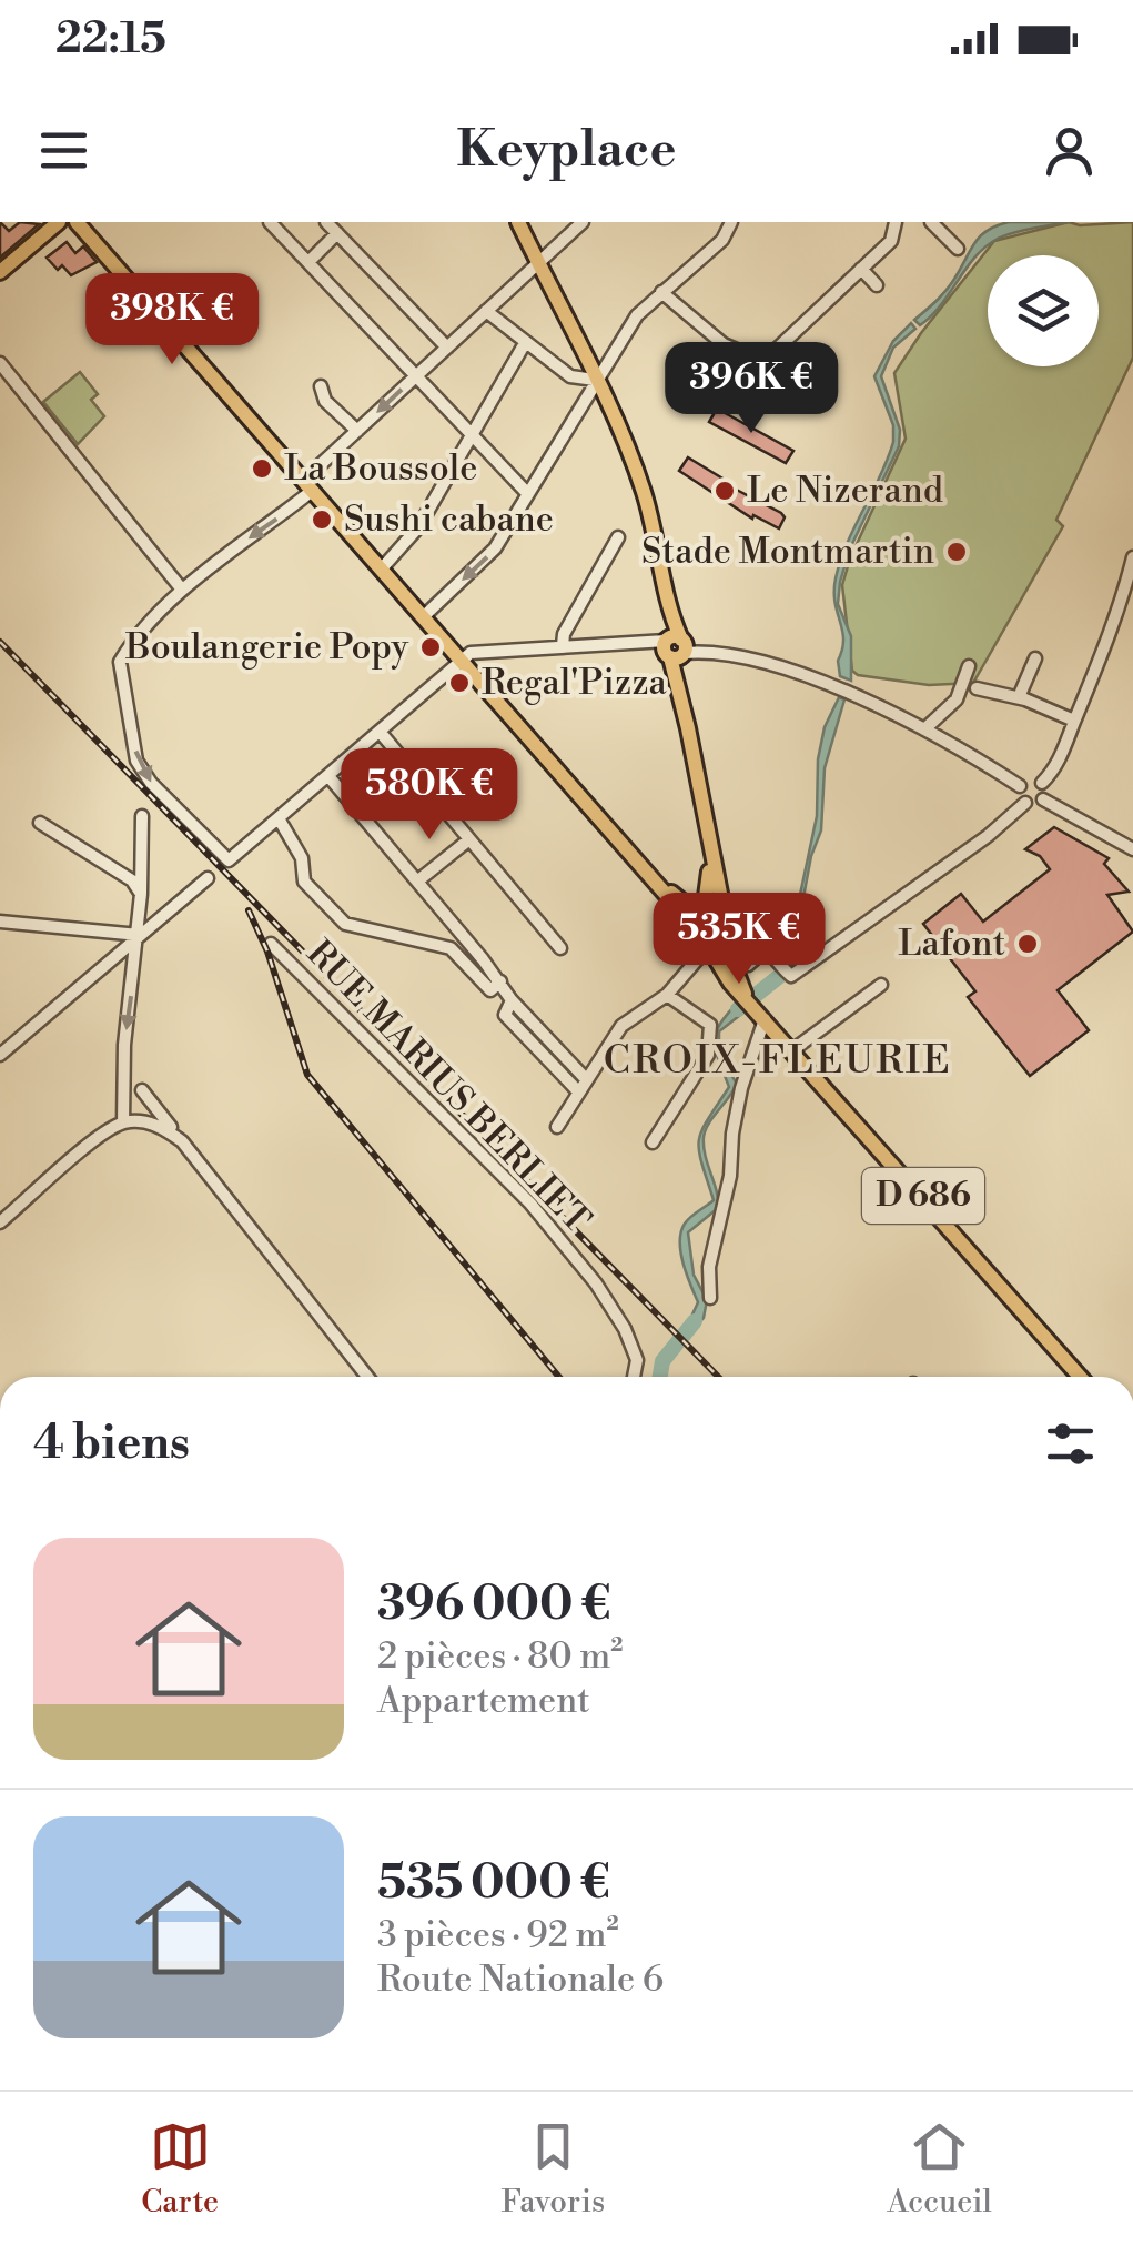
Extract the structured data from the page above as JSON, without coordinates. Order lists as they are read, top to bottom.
{
  "streets": {
    "main road": ["D 686"],
    "street": ["RUE MARIUS BERLIET"]
  },
  "districts": ["CROIX-FLEURIE"],
  "places": [
    "La Boussole",
    "Le Nizerand",
    "Sushi cabane",
    "Stade Montmartin",
    "Boulangerie Popy",
    "Regal'Pizza",
    "Lafont"
  ],
  "page": {
    "status": "22:15",
    "header": "Keyplace",
    "price": [
      "398K €",
      "396K €",
      "580K €",
      "535K €"
    ],
    "heading": "4 biens",
    "list": [
      {
        "name": "396 000 €",
        "note": "2 pièces · 80 m² · Appartement"
      },
      {
        "name": "535 000 €",
        "note": "3 pièces · 92 m² · Route Nationale 6"
      }
    ],
    "tabs": ["Carte", "Favoris", "Accueil"]
  }
}
